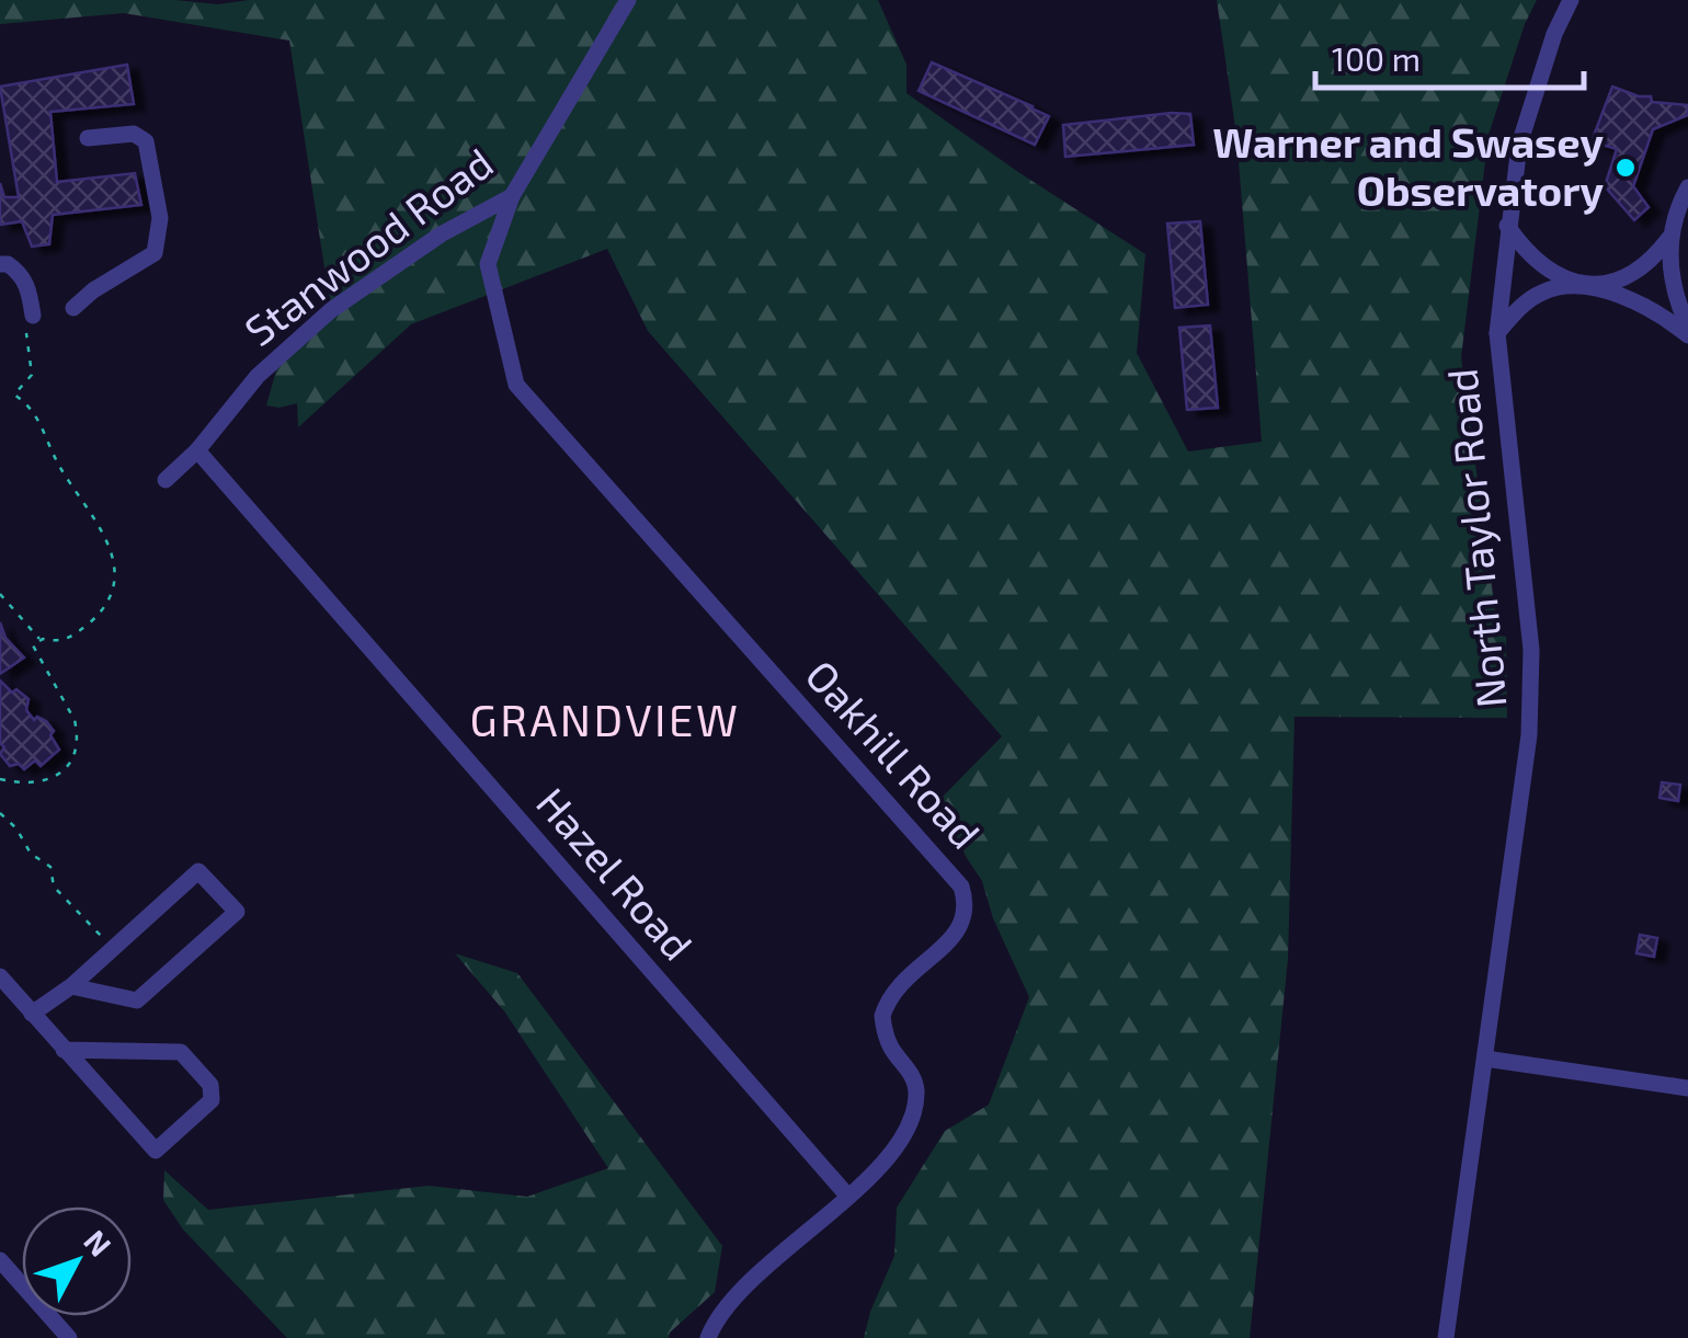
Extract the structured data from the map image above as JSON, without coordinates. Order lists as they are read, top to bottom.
{
  "streets": {
    "street": [
      "Stanwood Road",
      "North Taylor Road",
      "Oakhill Road",
      "Hazel Road"
    ]
  },
  "crossings": [
    ["Stanwood Road", "Oakhill Road"],
    ["Stanwood Road", "Hazel Road"],
    ["Oakhill Road", "Hazel Road"]
  ],
  "districts": ["GRANDVIEW"],
  "places": ["Warner and Swasey Observatory"],
  "scale_bar": "100 m",
  "north": "top right"
}
